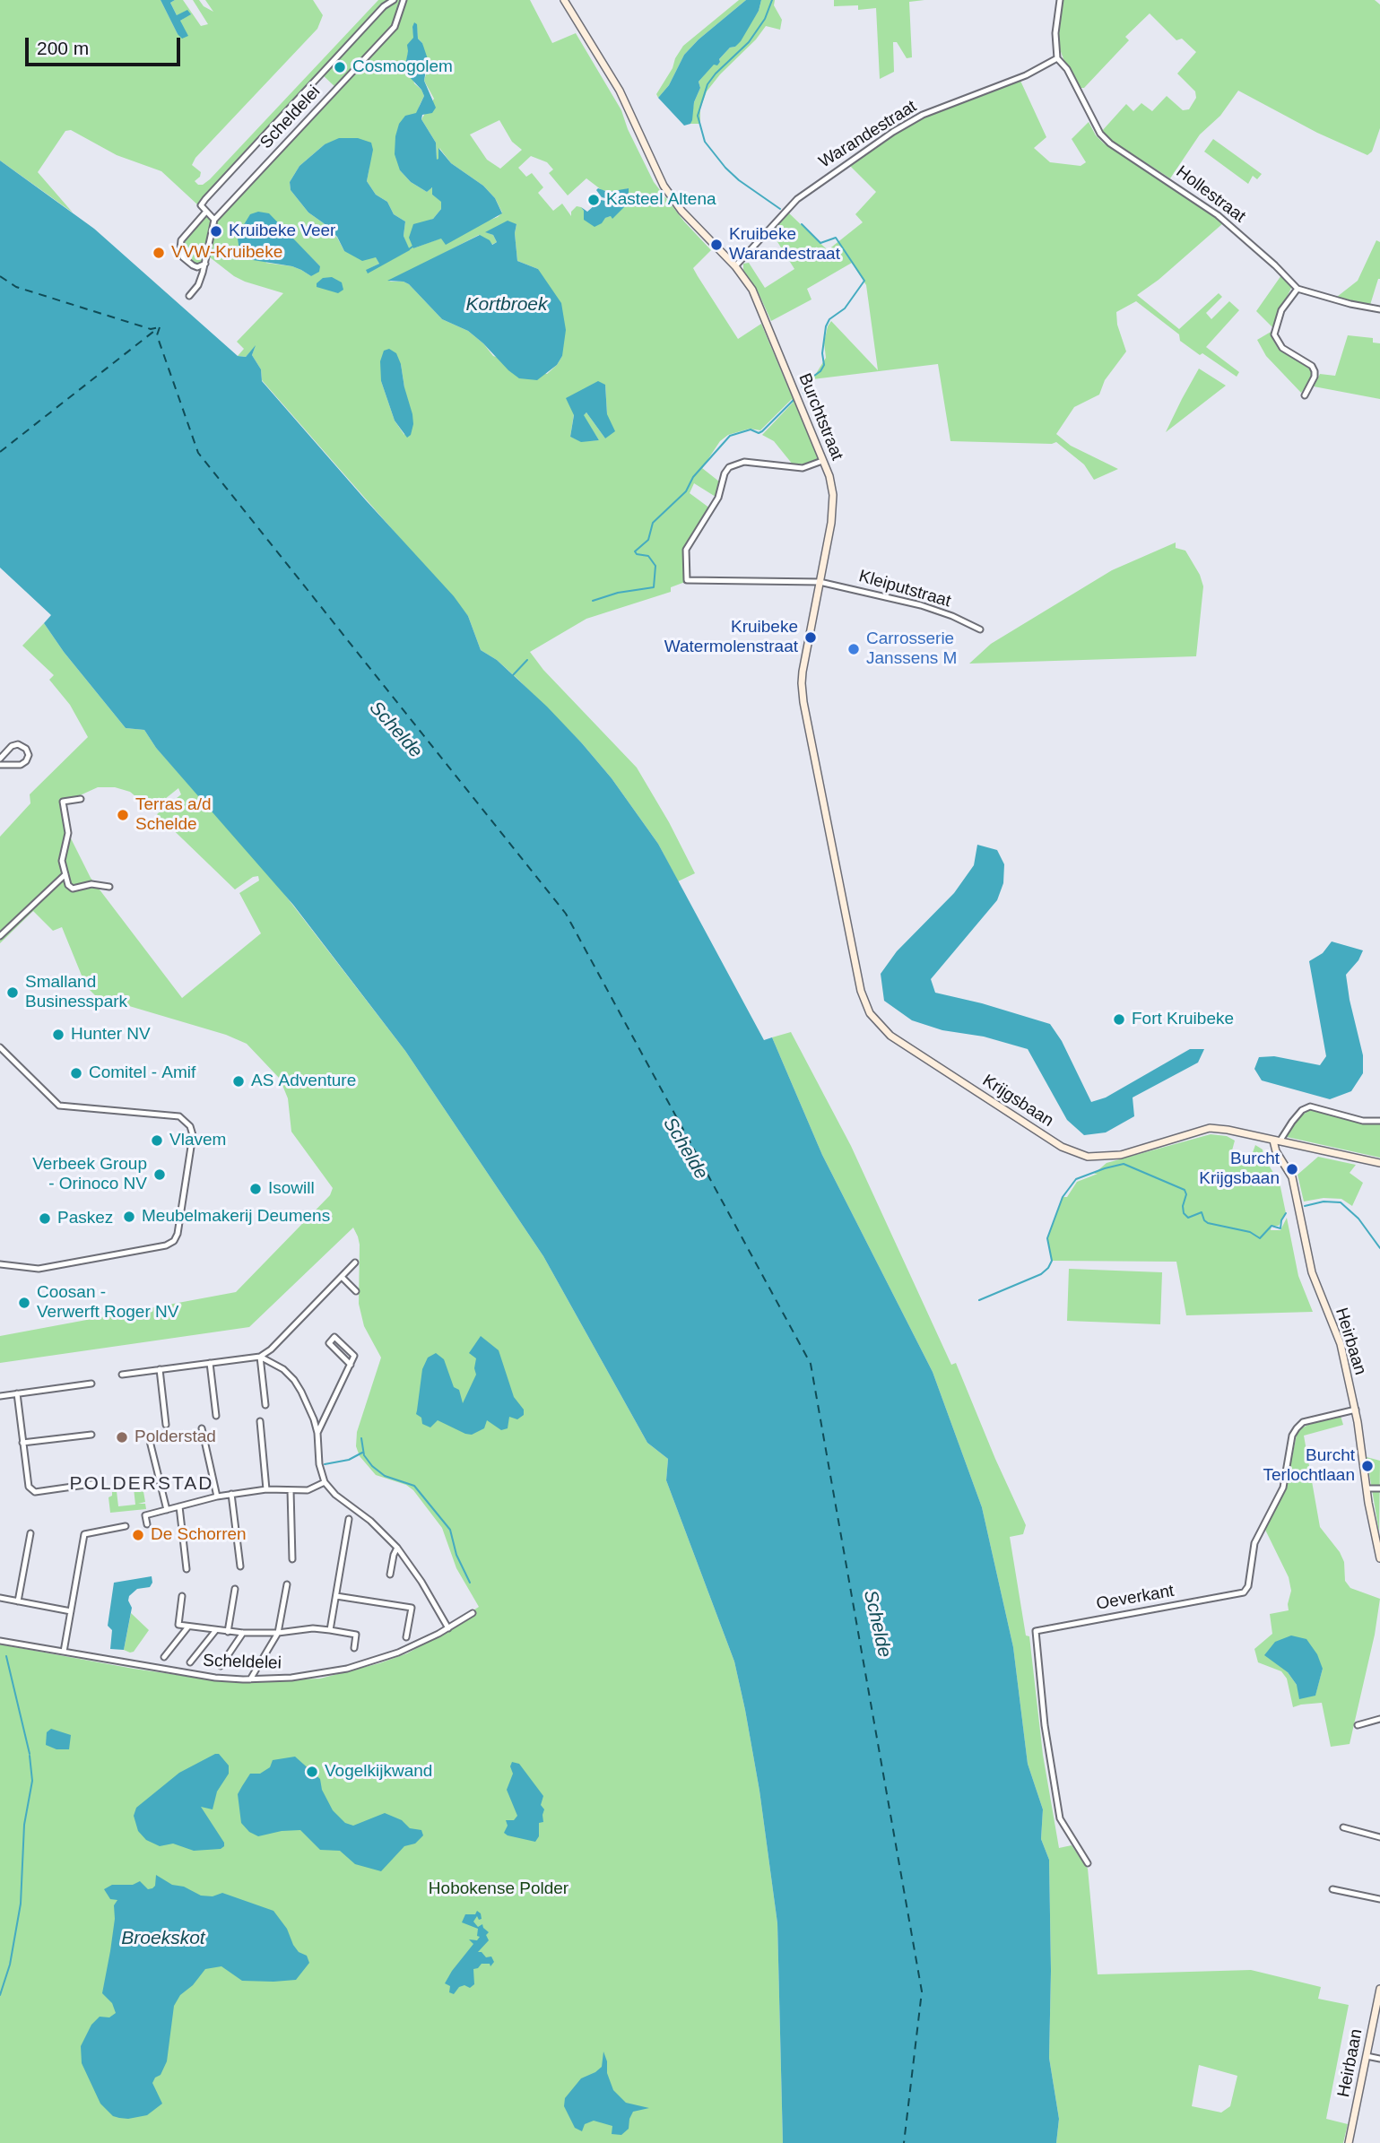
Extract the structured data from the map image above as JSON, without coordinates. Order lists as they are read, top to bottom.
{
  "streets": {
    "main road": ["Burchtstraat", "Krijgsbaan", "Heirbaan"],
    "street": [
      "Scheldelei",
      "Warandestraat",
      "Hollestraat",
      "Kleiputstraat",
      "Oeverkant"
    ]
  },
  "crossings": [
    ["Warandestraat", "Hollestraat"],
    ["Warandestraat", "Burchtstraat"],
    ["Burchtstraat", "Kleiputstraat"],
    ["Burchtstraat", "Krijgsbaan"],
    ["Krijgsbaan", "Heirbaan"],
    ["Heirbaan", "Oeverkant"]
  ],
  "districts": ["POLDERSTAD"],
  "water": ["Kortbroek", "Schelde", "Broekskot"],
  "parks": ["Hobokense Polder"],
  "places": [
    "Cosmogolem",
    "Kasteel Altena",
    "Kruibeke Veer",
    "Kruibeke Warandestraat",
    "VVW-Kruibeke",
    "Kruibeke Watermolenstraat",
    "Carrosserie Janssens M",
    "Terras a/d Schelde",
    "Smalland Businesspark",
    "Fort Kruibeke",
    "Hunter NV",
    "Comitel - Amif",
    "AS Adventure",
    "Vlavem",
    "Burcht Krijgsbaan",
    "Verbeek Group - Orinoco NV",
    "Isowill",
    "Meubelmakerij Deumens",
    "Paskez",
    "Coosan - Verwerft Roger NV",
    "Polderstad",
    "Burcht Terlochtlaan",
    "De Schorren",
    "Vogelkijkwand"
  ],
  "scale_bar": "200 m"
}
